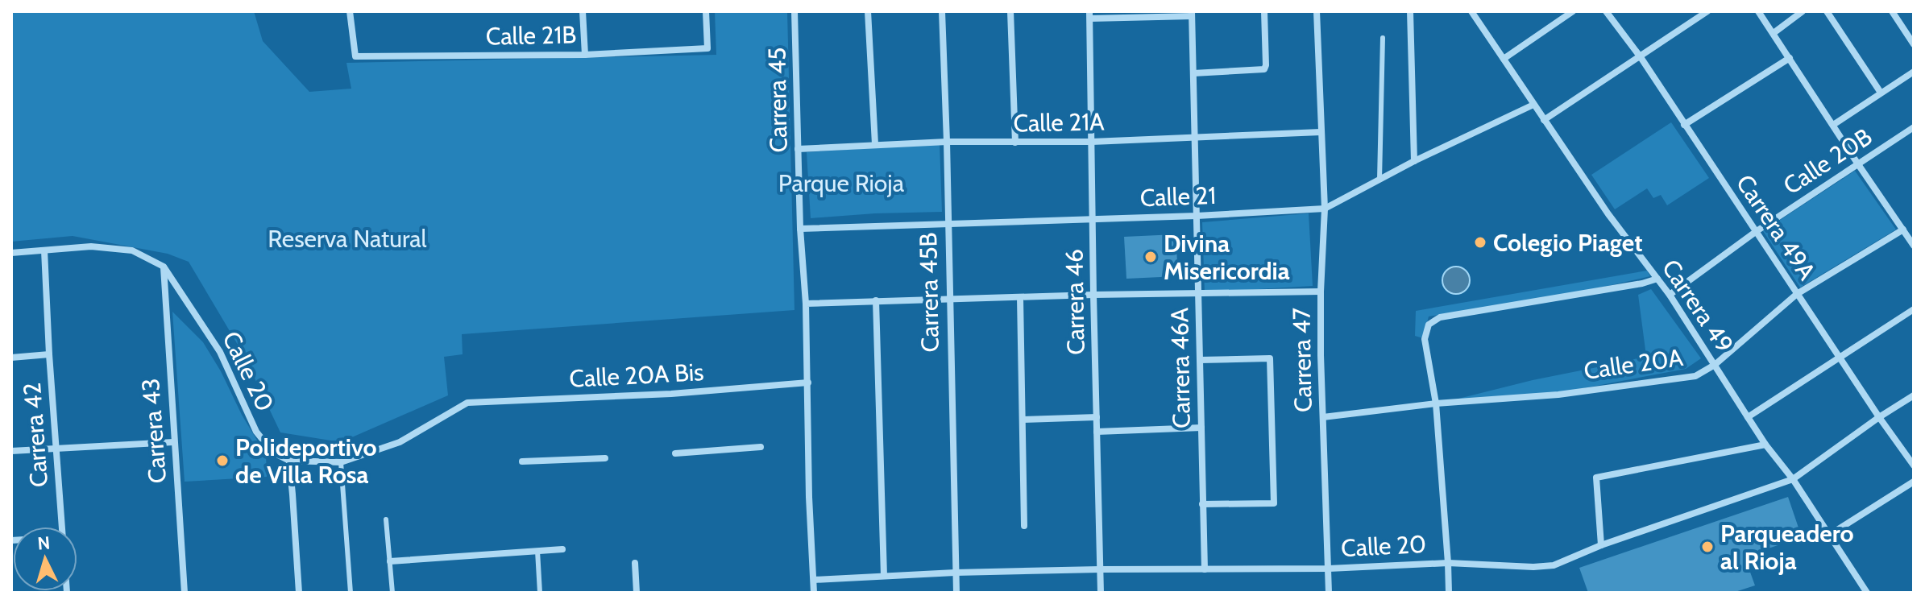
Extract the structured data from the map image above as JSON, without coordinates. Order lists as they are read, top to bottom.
{
  "streets": {
    "street": [
      "Calle 21B",
      "Carrera 45",
      "Calle 21A",
      "Calle 20B",
      "Calle 21",
      "Carrera 49A",
      "Carrera 45B",
      "Carrera 46",
      "Carrera 49",
      "Carrera 47",
      "Calle 20A",
      "Carrera 46A",
      "Calle 20",
      "Calle 20A Bis",
      "Carrera 43",
      "Carrera 42"
    ]
  },
  "crossings": [
    ["Carrera 45", "Calle 21A"],
    ["Carrera 45", "Calle 21"],
    ["Calle 21A", "Carrera 45B"],
    ["Calle 21A", "Carrera 46"],
    ["Calle 21A", "Carrera 47"],
    ["Calle 21A", "Carrera 46A"],
    ["Calle 20B", "Carrera 49A"],
    ["Calle 20B", "Carrera 49"],
    ["Calle 21", "Carrera 45B"],
    ["Calle 21", "Carrera 46"],
    ["Calle 21", "Carrera 49"],
    ["Calle 21", "Carrera 47"],
    ["Calle 21", "Carrera 46A"],
    ["Carrera 49A", "Calle 20A"],
    ["Carrera 49A", "Calle 20"],
    ["Carrera 45B", "Calle 20"],
    ["Carrera 46", "Calle 20"],
    ["Carrera 49", "Calle 20A"],
    ["Carrera 49", "Calle 20"],
    ["Carrera 47", "Calle 20A"],
    ["Carrera 47", "Calle 20"],
    ["Carrera 46A", "Calle 20"],
    ["Calle 20", "Carrera 43"],
    ["Calle 20", "Carrera 42"]
  ],
  "parks": ["Parque Rioja", "Reserva Natural"],
  "places": [
    "Colegio Piaget",
    "Divina Misericordia",
    "Polideportivo de Villa Rosa",
    "Parqueadero al Rioja"
  ],
  "north": "top"
}
